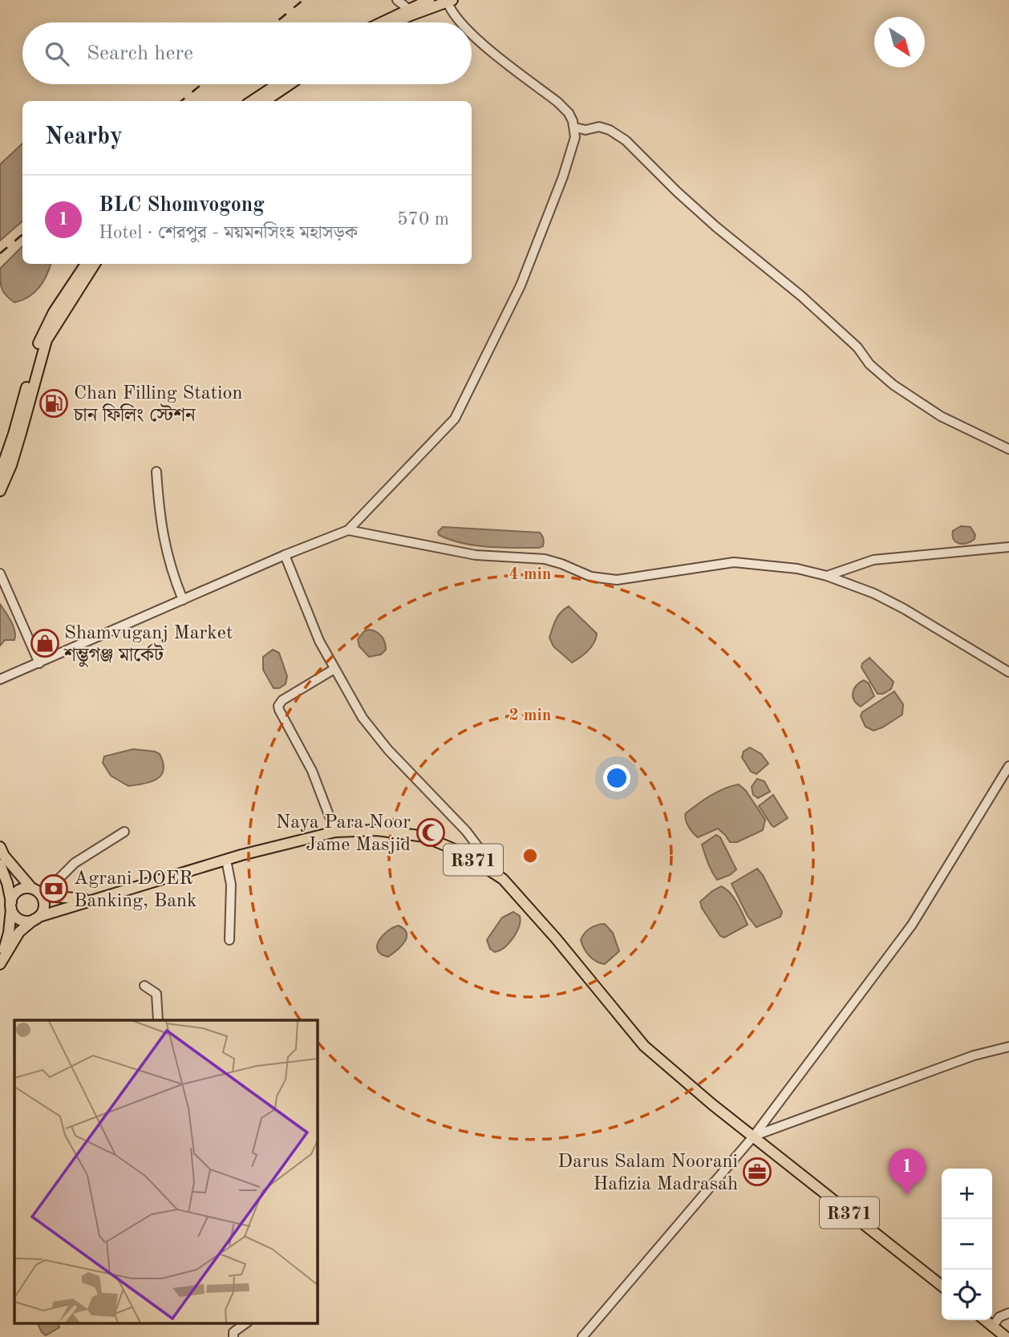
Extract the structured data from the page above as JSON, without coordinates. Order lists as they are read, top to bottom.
{
  "streets": {
    "main road": ["R371"]
  },
  "places": {
    "fuel station": ["Chan Filling Station চান ফিলিং স্টেশন"],
    "shop": ["Shamvuganj Market শম্ভুগঞ্জ মার্কেট"],
    "mosque": ["Naya Para Noor Jame Masjid"],
    "bank": ["Agrani DOER Banking, Bank"],
    "office": ["Darus Salam Noorani Hafizia Madrasah"]
  },
  "north": "bottom right",
  "page": {
    "search": "Search here",
    "heading": "Nearby",
    "list": [
      {
        "mark": "1",
        "name": "BLC Shomvogong",
        "note": "Hotel · শেরপুর - ময়মনসিংহ মহাসড়ক",
        "value": "570 m"
      }
    ],
    "pins": "1",
    "map_buttons": ["+", "−"]
  },
  "rings": ["4 min", "2 min"]
}
